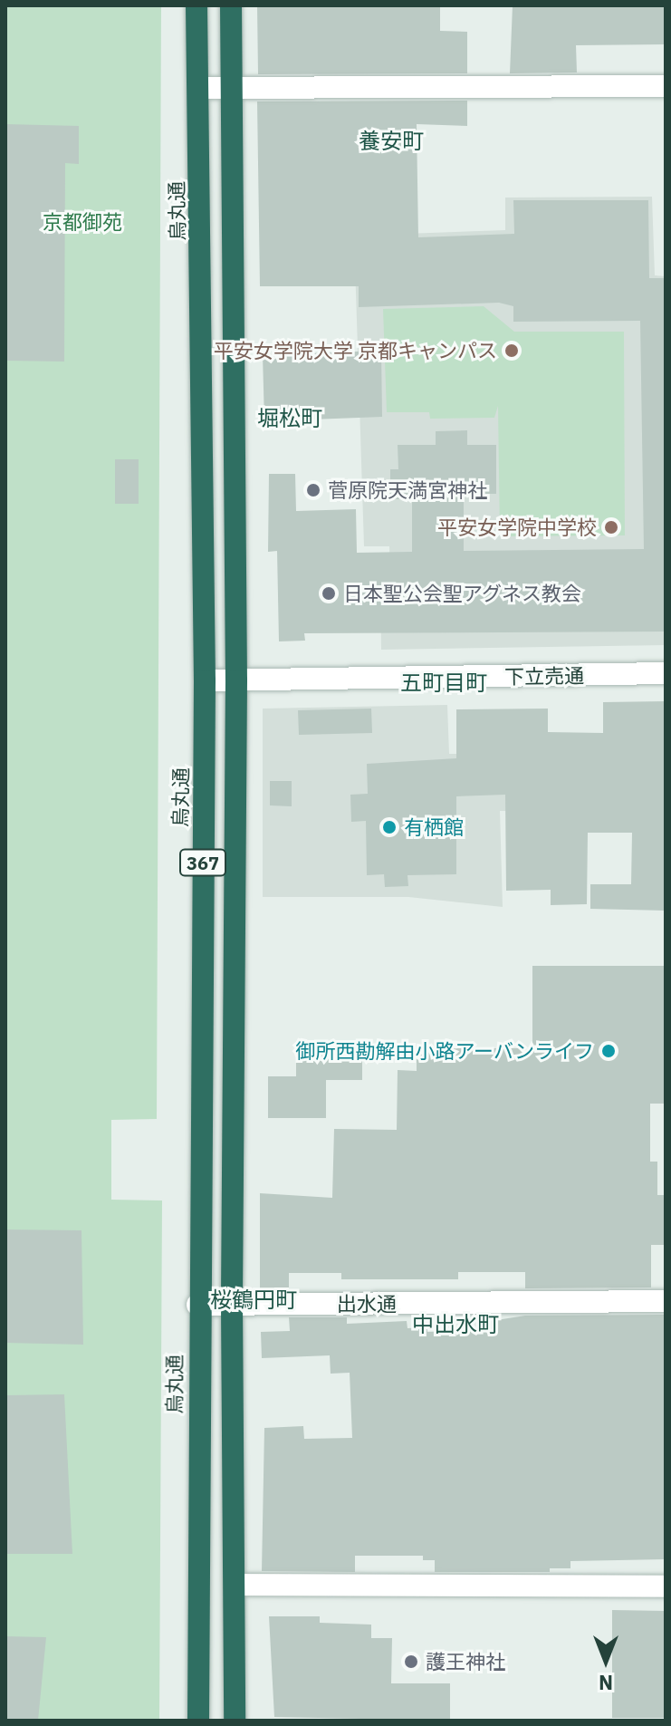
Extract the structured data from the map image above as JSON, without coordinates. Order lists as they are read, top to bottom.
{
  "streets": {
    "highway": ["烏丸通", "367"],
    "street": ["下立売通", "出水通"]
  },
  "crossings": [
    ["烏丸通", "下立売通"],
    ["烏丸通", "出水通"],
    ["下立売通", "367"],
    ["367", "出水通"]
  ],
  "districts": [
    "養安町",
    "堀松町",
    "五町目町",
    "桜鶴円町",
    "中出水町"
  ],
  "parks": ["京都御苑"],
  "places": [
    "平安女学院大学 京都キャンパス",
    "菅原院天満宮神社",
    "平安女学院中学校",
    "日本聖公会聖アグネス教会",
    "有栖館",
    "御所西勘解由小路アーバンライフ",
    "護王神社"
  ],
  "north": "bottom"
}
